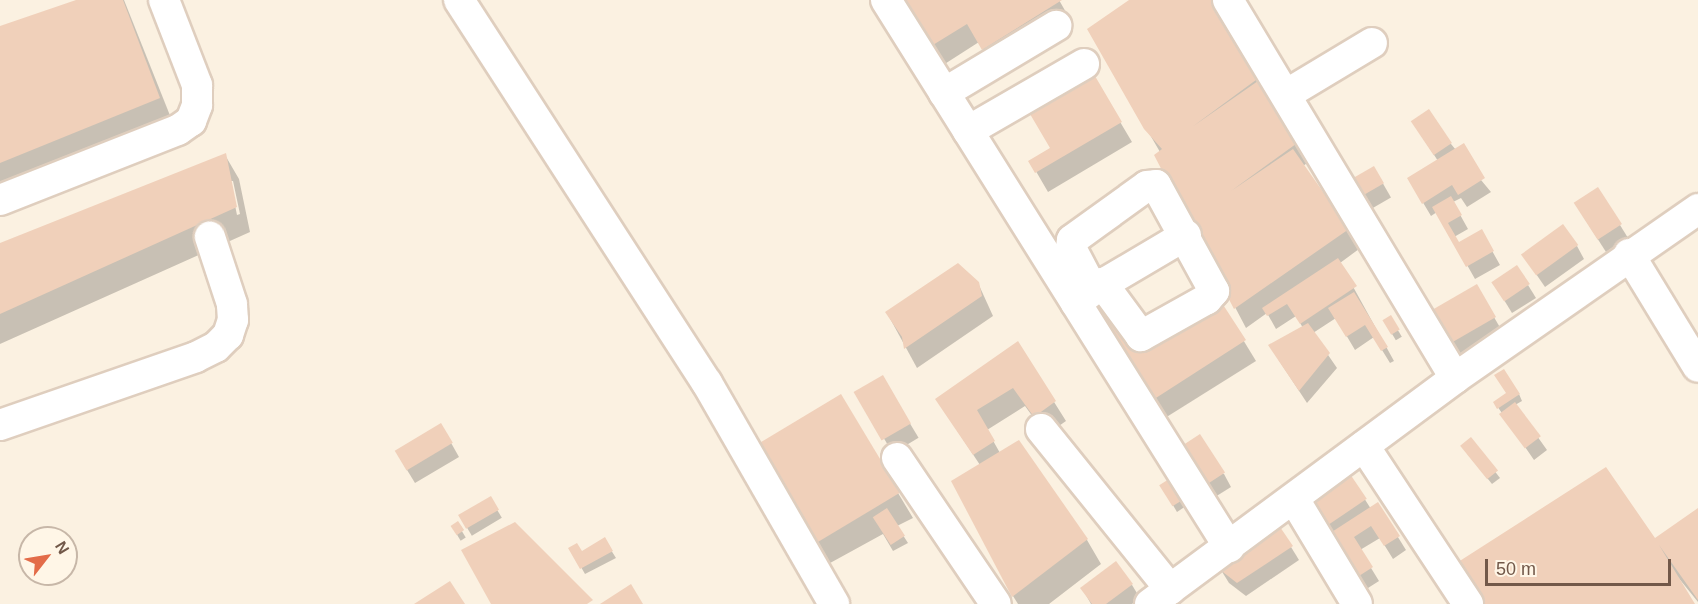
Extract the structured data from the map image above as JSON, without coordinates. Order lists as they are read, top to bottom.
{
  "scale_bar": "50 m",
  "north": "top right"
}
